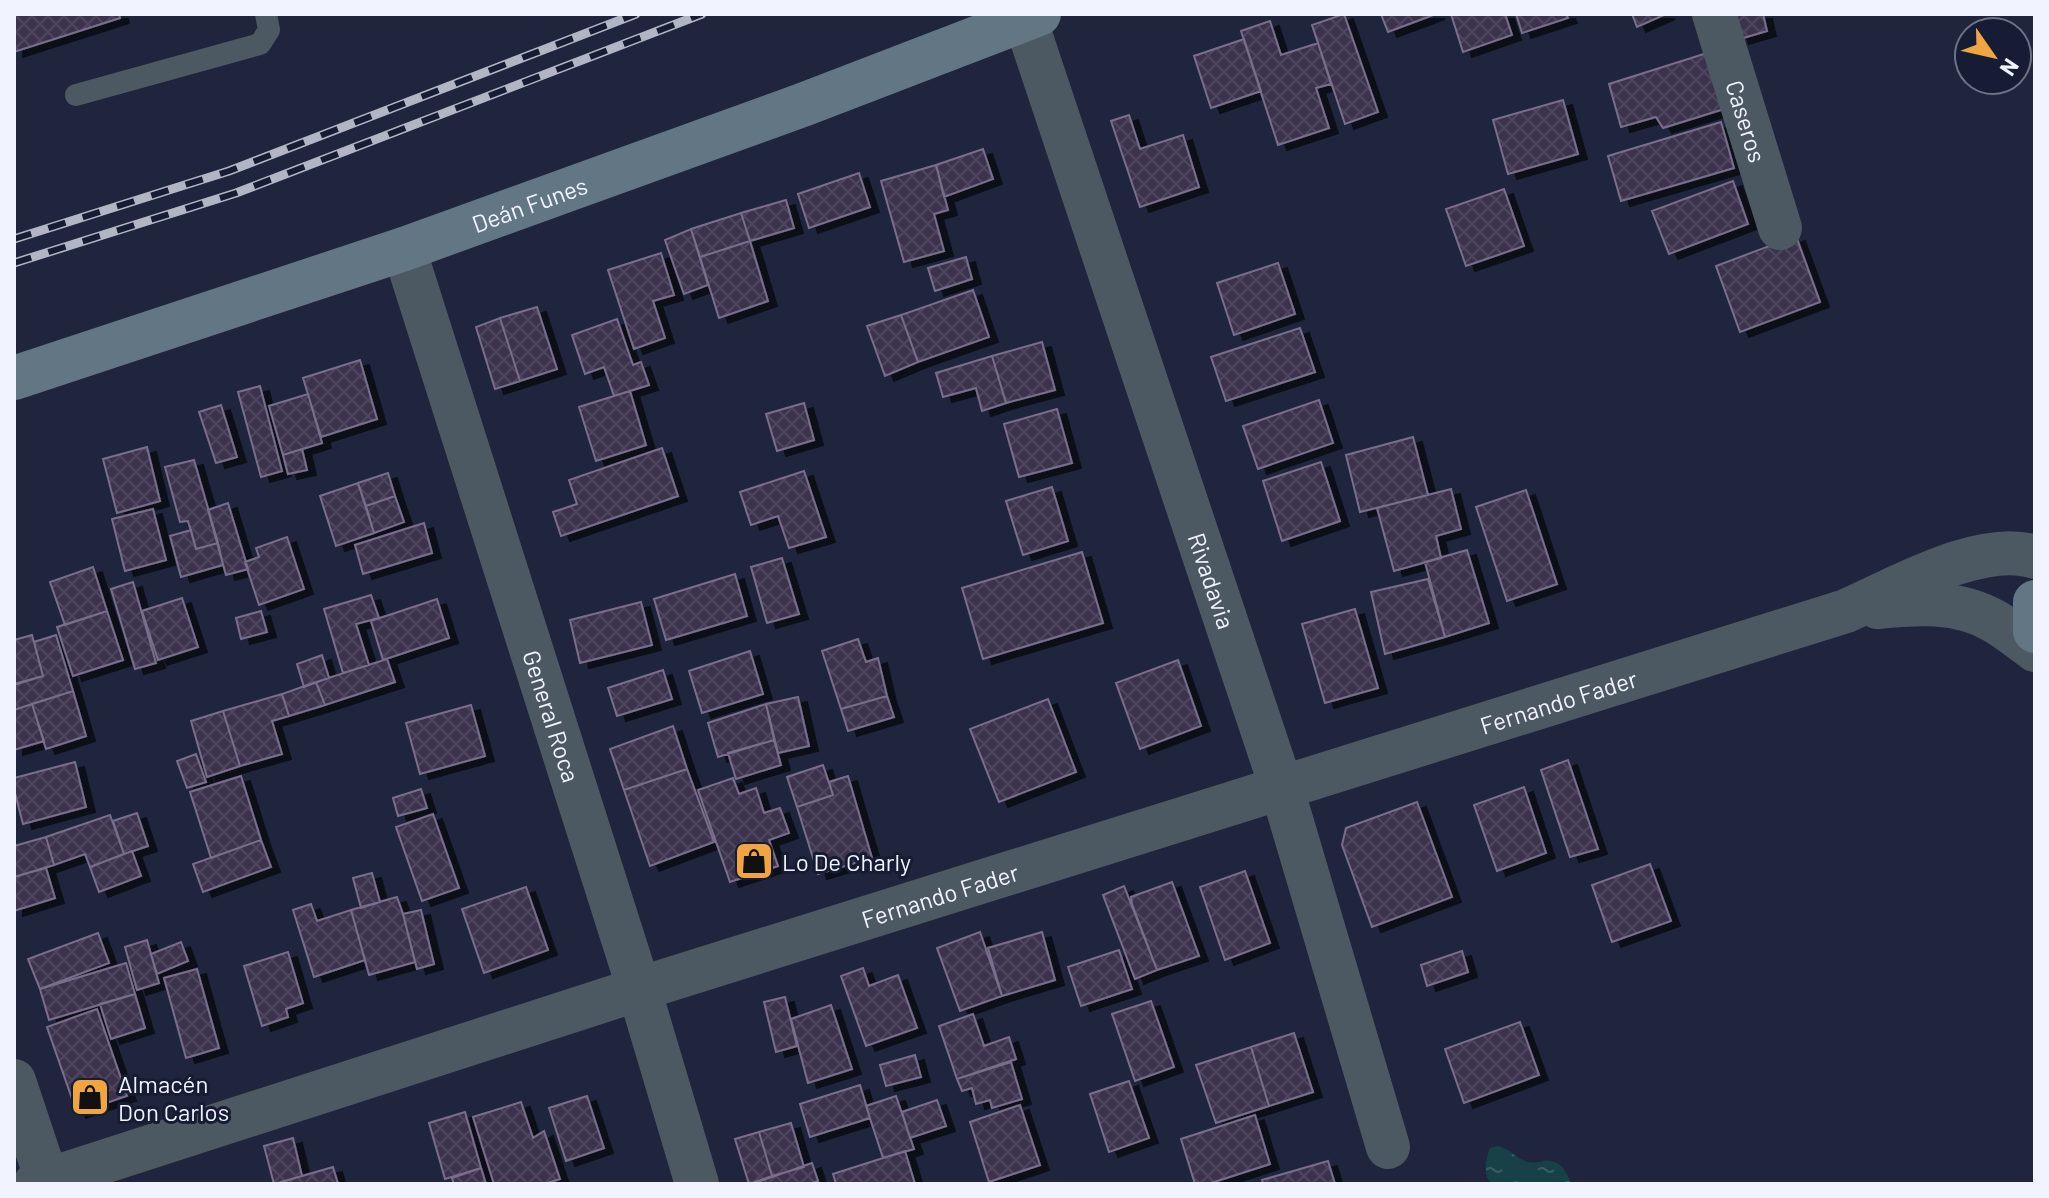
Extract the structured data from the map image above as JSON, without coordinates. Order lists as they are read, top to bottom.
{
  "streets": {
    "main road": ["Deán Funes"],
    "street": [
      "Caseros",
      "Rivadavia",
      "Fernando Fader",
      "General Roca"
    ]
  },
  "crossings": [
    ["Deán Funes", "Rivadavia"],
    ["Deán Funes", "General Roca"],
    ["Rivadavia", "Fernando Fader"],
    ["Fernando Fader", "General Roca"]
  ],
  "places": {
    "shop": ["Lo De Charly", "Almacén Don Carlos"]
  },
  "north": "bottom right"
}
